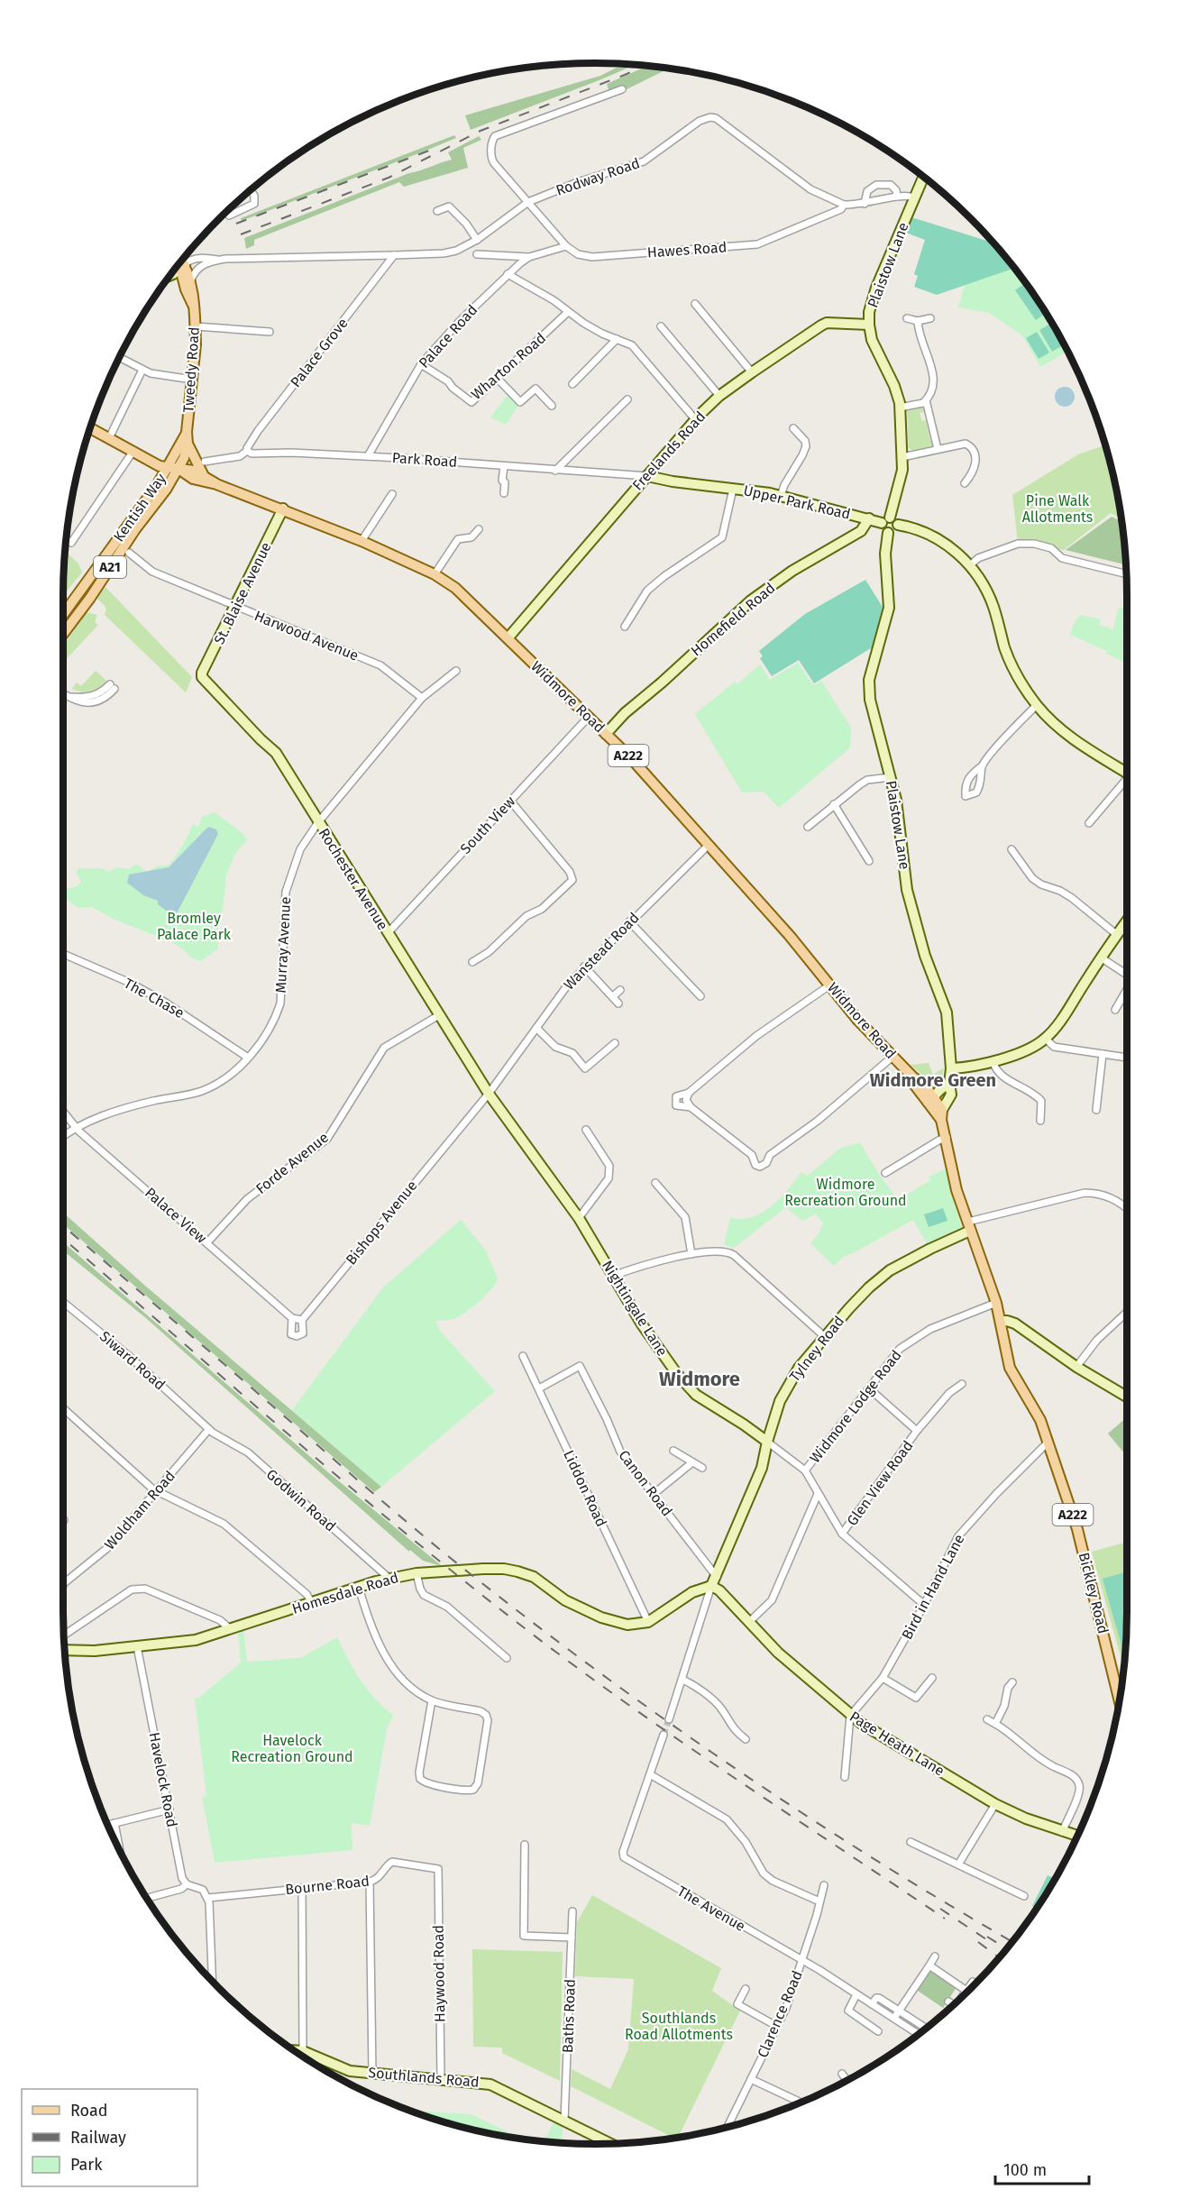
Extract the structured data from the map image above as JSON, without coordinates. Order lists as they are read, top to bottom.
{
  "streets": {
    "main road": [
      "Tweedy Road",
      "Kentish Way",
      "A21",
      "Widmore Road",
      "A222",
      "Bickley Road"
    ],
    "street": [
      "Rodway Road",
      "Hawes Road",
      "Plaistow Lane",
      "Palace Road",
      "Palace Grove",
      "Wharton Road",
      "Freelands Road",
      "Park Road",
      "Upper Park Road",
      "St. Blaise Avenue",
      "Homefield Road",
      "Harwood Avenue",
      "South View",
      "Rochester Avenue",
      "Murray Avenue",
      "Wanstead Road",
      "The Chase",
      "Forde Avenue",
      "Palace View",
      "Bishops Avenue",
      "Nightingale Lane",
      "Tylney Road",
      "Siward Road",
      "Widmore Lodge Road",
      "Canon Road",
      "Glen View Road",
      "Liddon Road",
      "Godwin Road",
      "Woldham Road",
      "Bird in Hand Lane",
      "Homesdale Road",
      "Page Heath Lane",
      "Havelock Road",
      "Bourne Road",
      "The Avenue",
      "Haywood Road",
      "Clarence Road",
      "Baths Road",
      "Southlands Road"
    ]
  },
  "crossings": [
    ["Rodway Road", "Hawes Road"],
    ["Rodway Road", "Palace Grove"],
    ["Rodway Road", "Tweedy Road"],
    ["Hawes Road", "Plaistow Lane"],
    ["Plaistow Lane", "Freelands Road"],
    ["Plaistow Lane", "Upper Park Road"],
    ["Plaistow Lane", "Widmore Road"],
    ["Palace Road", "Wharton Road"],
    ["Palace Road", "Park Road"],
    ["Palace Grove", "Park Road"],
    ["Tweedy Road", "Kentish Way"],
    ["Tweedy Road", "Widmore Road"],
    ["Freelands Road", "Park Road"],
    ["Freelands Road", "Upper Park Road"],
    ["Freelands Road", "Widmore Road"],
    ["Park Road", "Upper Park Road"],
    ["Upper Park Road", "Homefield Road"],
    ["Kentish Way", "Widmore Road"],
    ["St. Blaise Avenue", "Harwood Avenue"],
    ["St. Blaise Avenue", "Widmore Road"],
    ["St. Blaise Avenue", "Rochester Avenue"],
    ["Homefield Road", "Widmore Road"],
    ["Harwood Avenue", "Murray Avenue"],
    ["Widmore Road", "South View"],
    ["Widmore Road", "Wanstead Road"],
    ["Widmore Road", "Tylney Road"],
    ["Widmore Road", "Widmore Lodge Road"],
    ["Widmore Road", "Bickley Road"],
    ["South View", "Rochester Avenue"],
    ["Rochester Avenue", "Murray Avenue"],
    ["Rochester Avenue", "Wanstead Road"],
    ["Rochester Avenue", "Forde Avenue"],
    ["Rochester Avenue", "Bishops Avenue"],
    ["Rochester Avenue", "Nightingale Lane"],
    ["Murray Avenue", "The Chase"],
    ["Murray Avenue", "Palace View"],
    ["Wanstead Road", "Bishops Avenue"],
    ["Wanstead Road", "Nightingale Lane"],
    ["Forde Avenue", "Palace View"],
    ["Palace View", "Bishops Avenue"],
    ["Bishops Avenue", "Nightingale Lane"],
    ["Nightingale Lane", "Tylney Road"],
    ["Nightingale Lane", "Widmore Lodge Road"],
    ["Nightingale Lane", "Glen View Road"],
    ["Nightingale Lane", "Bird in Hand Lane"],
    ["Tylney Road", "Canon Road"],
    ["Tylney Road", "Page Heath Lane"],
    ["Siward Road", "Godwin Road"],
    ["Siward Road", "Woldham Road"],
    ["Widmore Lodge Road", "Glen View Road"],
    ["Canon Road", "Liddon Road"],
    ["Liddon Road", "Homesdale Road"],
    ["Godwin Road", "Woldham Road"],
    ["Godwin Road", "Homesdale Road"],
    ["Bird in Hand Lane", "Bickley Road"],
    ["Bird in Hand Lane", "Page Heath Lane"],
    ["Homesdale Road", "Havelock Road"],
    ["Bourne Road", "Haywood Road"],
    ["The Avenue", "Clarence Road"],
    ["Haywood Road", "Southlands Road"],
    ["Baths Road", "Southlands Road"]
  ],
  "districts": ["Widmore Green", "Widmore"],
  "parks": [
    "Pine Walk Allotments",
    "Bromley Palace Park",
    "Widmore Recreation Ground",
    "Havelock Recreation Ground",
    "Southlands Road Allotments"
  ],
  "legend": ["Road", "Railway", "Park"],
  "scale_bar": "100 m"
}
